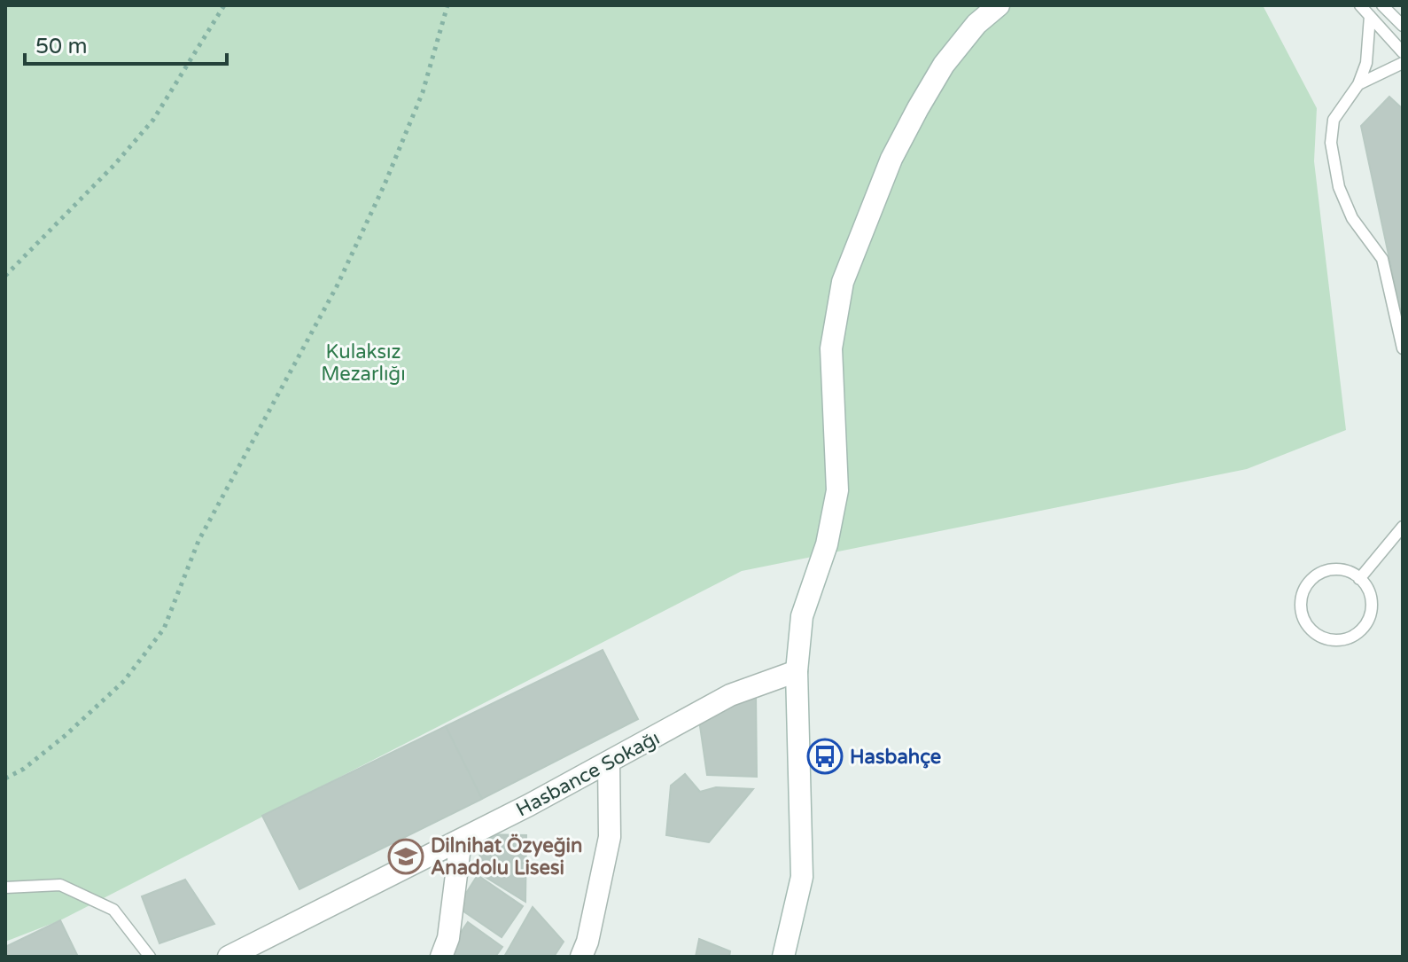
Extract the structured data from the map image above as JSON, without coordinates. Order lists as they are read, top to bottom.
{
  "streets": {
    "street": ["Hasbance Sokağı"]
  },
  "parks": ["Kulaksız Mezarlığı"],
  "places": {
    "bus stop": ["Hasbahçe"],
    "school or university": ["Dilnihat Özyeğin Anadolu Lisesi"]
  },
  "scale_bar": "50 m"
}
